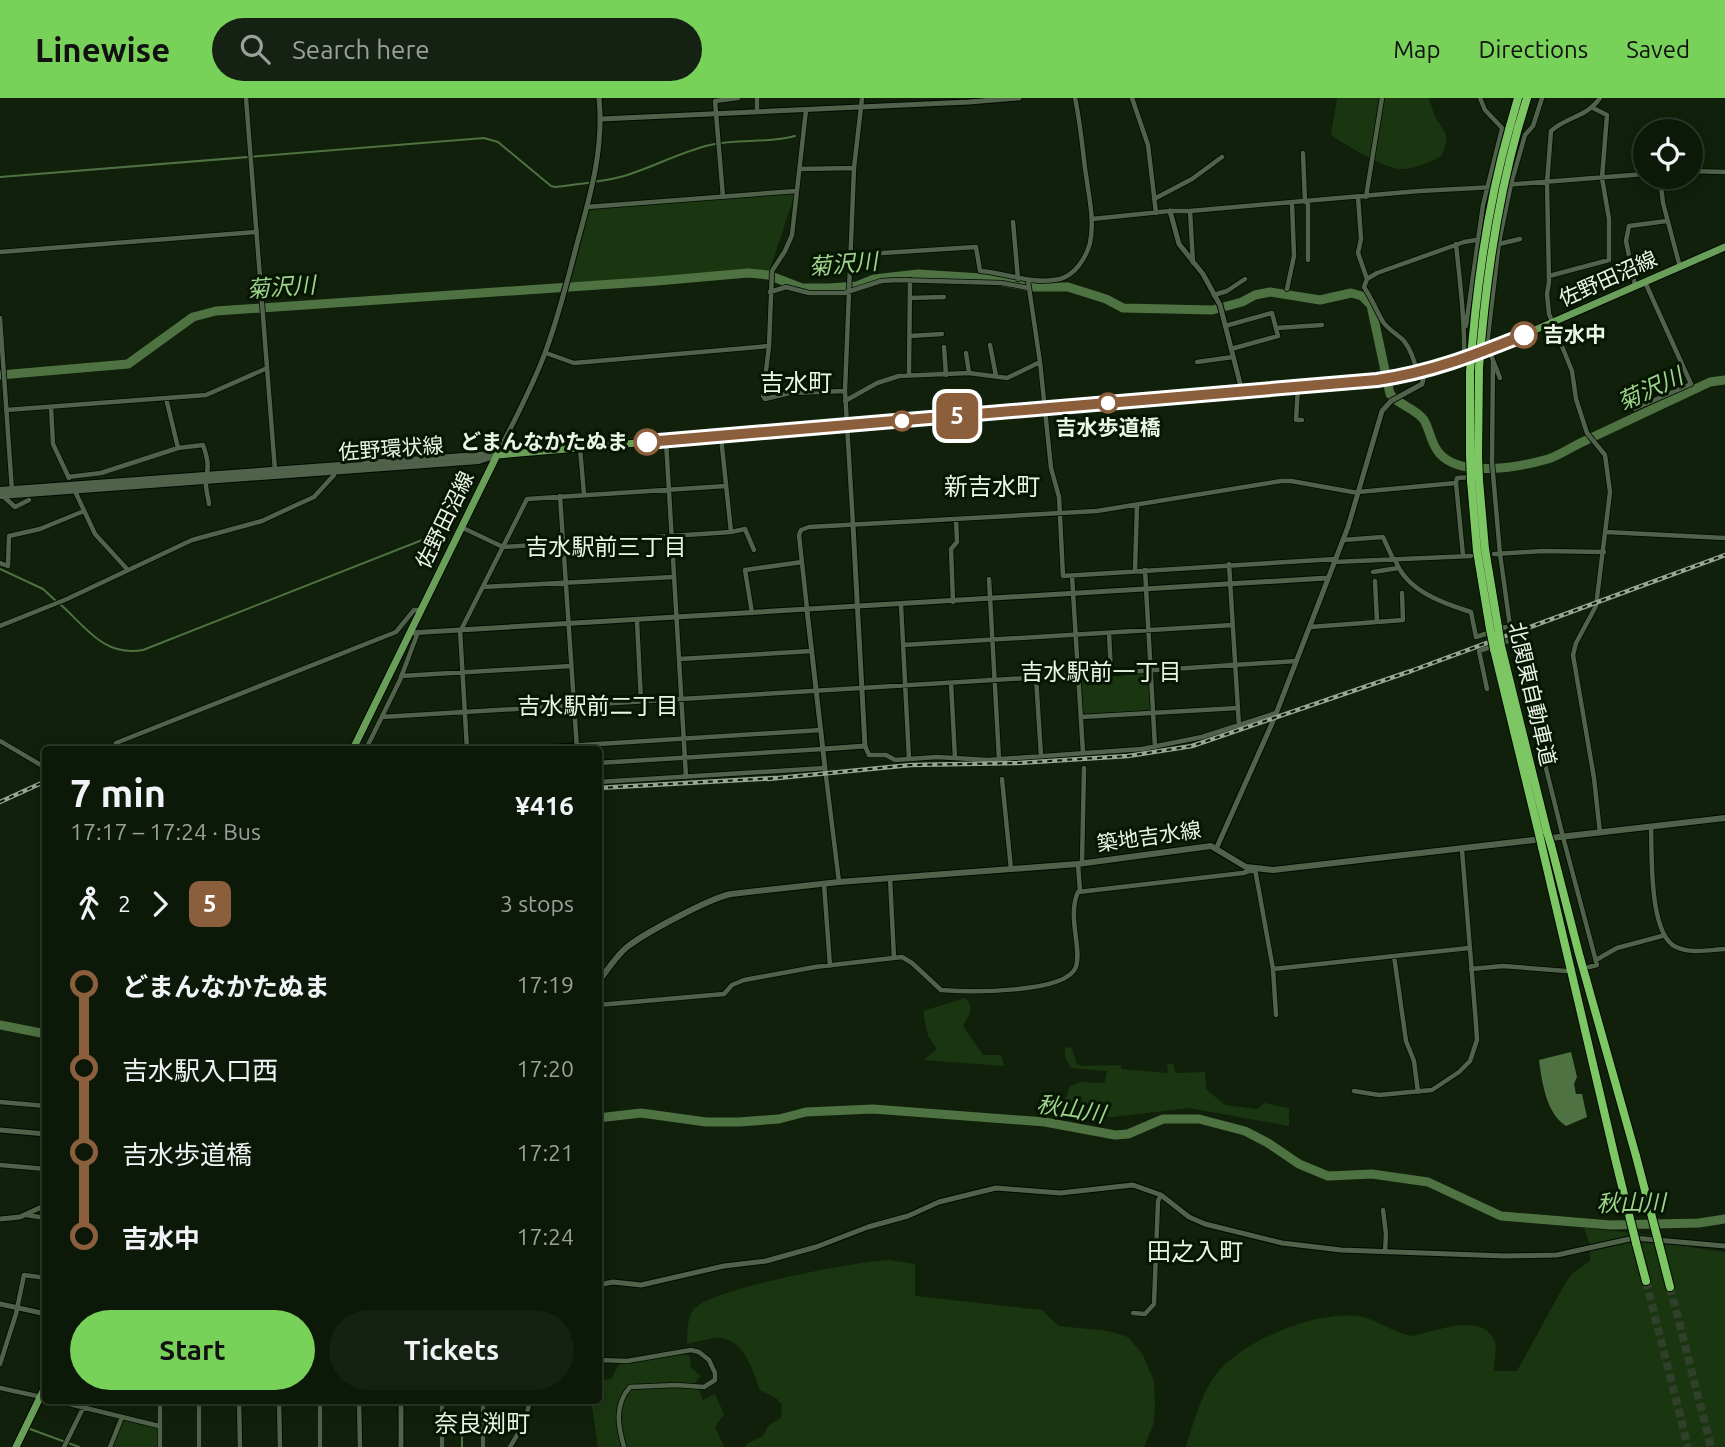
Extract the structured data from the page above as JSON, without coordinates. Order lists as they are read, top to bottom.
{
  "streets": {
    "highway": ["北関東自動車道"],
    "main road": ["佐野田沼線", "佐野環状線", "築地吉水線"]
  },
  "crossings": [
    ["佐野田沼線", "佐野環状線"]
  ],
  "districts": [
    "吉水町",
    "新吉水町",
    "吉水駅前三丁目",
    "吉水駅前一丁目",
    "吉水駅前二丁目",
    "田之入町",
    "奈良渕町"
  ],
  "water": ["菊沢川", "秋山川"],
  "places": ["吉水中", "吉水歩道橋", "どまんなかたぬま"],
  "lines": ["bus line 5"],
  "page": {
    "header": "Linewise",
    "search": "Search here",
    "nav": ["Map", "Directions", "Saved"],
    "on_map": "5",
    "heading": ["7 min", "17:17 – 17:24 · Bus", "¥416"],
    "legs": ["2", "5", "3 stops"],
    "list": [
      {
        "name": "どまんなかたぬま",
        "value": "17:19"
      },
      {
        "name": "吉水駅入口西",
        "value": "17:20"
      },
      {
        "name": "吉水歩道橋",
        "value": "17:21"
      },
      {
        "name": "吉水中",
        "value": "17:24"
      }
    ],
    "buttons": ["Start", "Tickets"]
  }
}
